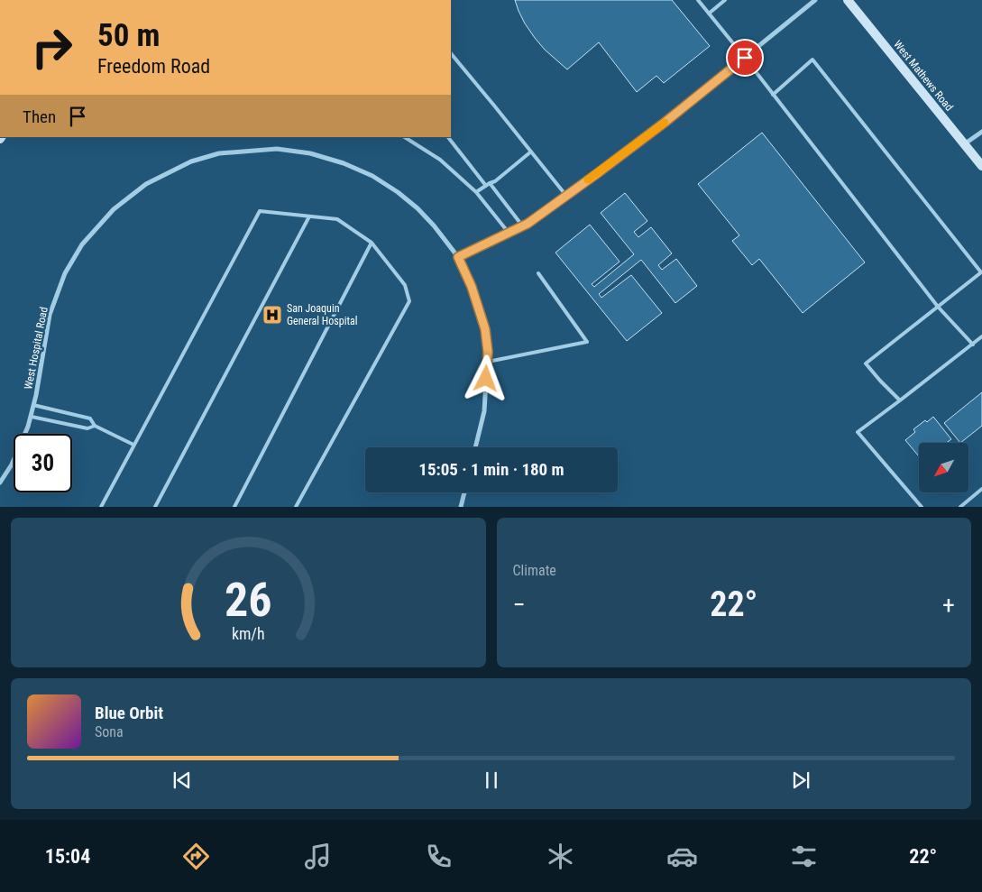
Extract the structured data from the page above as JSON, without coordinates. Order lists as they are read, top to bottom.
{
  "streets": {
    "main road": ["West Mathews Road"],
    "street": ["West Hospital Road"]
  },
  "places": {
    "hospital": ["San Joaquin General Hospital"]
  },
  "north": "bottom left",
  "page": {
    "turn": ["50 m", "Freedom Road"],
    "then": "Then",
    "limit": "30",
    "trip": "15:05 · 1 min · 180 m",
    "tile": "Climate",
    "heat": ["−", "22°", "+"],
    "song": ["Blue Orbit", "Sona"],
    "tabs": ["15:04", "22°"],
    "gauge": ["26", "km/h"]
  }
}
